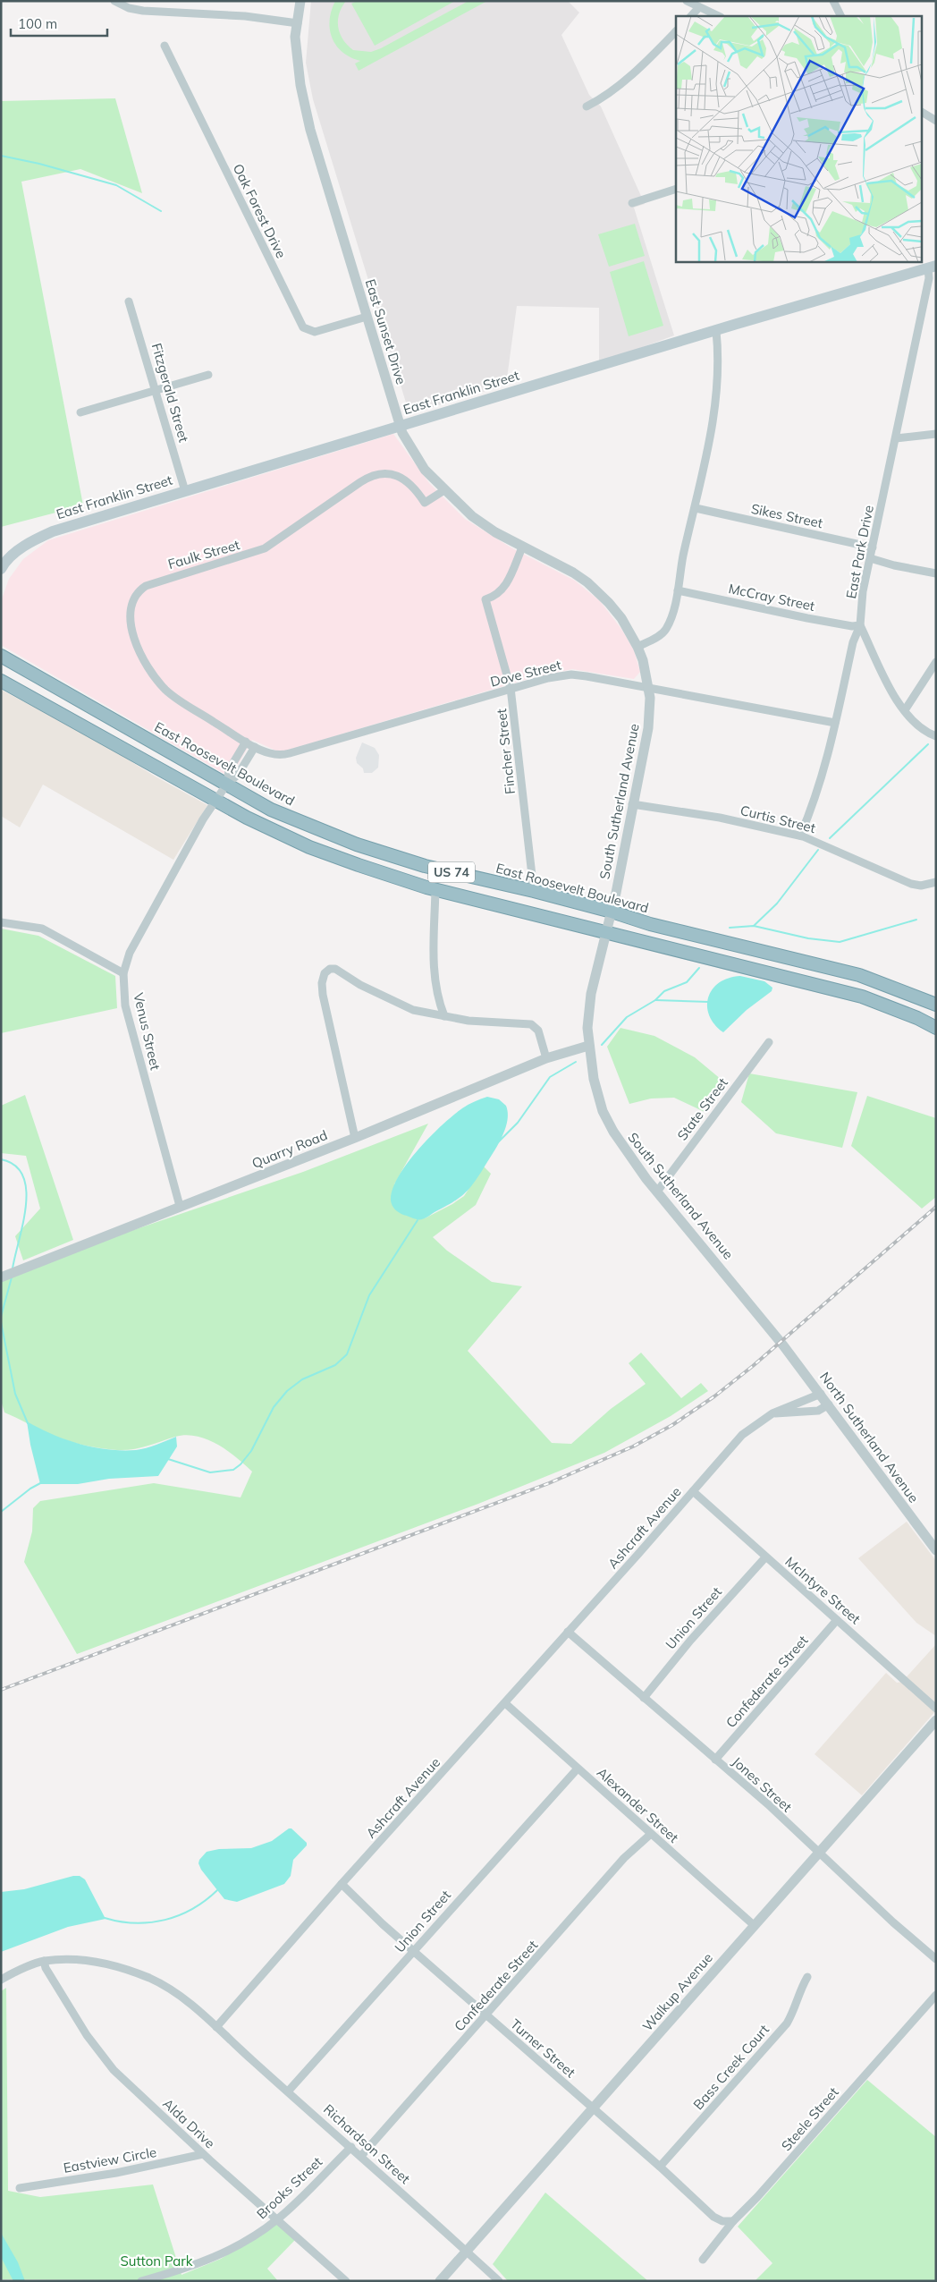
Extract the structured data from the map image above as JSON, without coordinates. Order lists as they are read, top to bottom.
{
  "streets": {
    "highway": ["East Roosevelt Boulevard", "US 74"],
    "main road": ["East Franklin Street"],
    "street": [
      "Oak Forest Drive",
      "East Sunset Drive",
      "Fitzgerald Street",
      "Sikes Street",
      "East Park Drive",
      "Faulk Street",
      "McCray Street",
      "Dove Street",
      "Fincher Street",
      "South Sutherland Avenue",
      "Curtis Street",
      "Venus Street",
      "State Street",
      "Quarry Road",
      "North Sutherland Avenue",
      "Ashcraft Avenue",
      "McIntyre Street",
      "Union Street",
      "Confederate Street",
      "Jones Street",
      "Alexander Street",
      "Walkup Avenue",
      "Turner Street",
      "Bass Creek Court",
      "Steele Street",
      "Alda Drive",
      "Richardson Street",
      "Eastview Circle",
      "Brooks Street"
    ]
  },
  "crossings": [
    ["Oak Forest Drive", "East Sunset Drive"],
    ["East Sunset Drive", "East Franklin Street"],
    ["East Sunset Drive", "Faulk Street"],
    ["East Sunset Drive", "Fincher Street"],
    ["East Sunset Drive", "South Sutherland Avenue"],
    ["Fitzgerald Street", "East Franklin Street"],
    ["East Franklin Street", "East Park Drive"],
    ["Sikes Street", "East Park Drive"],
    ["East Park Drive", "McCray Street"],
    ["East Park Drive", "Dove Street"],
    ["East Park Drive", "Curtis Street"],
    ["Faulk Street", "Dove Street"],
    ["Dove Street", "Fincher Street"],
    ["Dove Street", "South Sutherland Avenue"],
    ["Fincher Street", "East Roosevelt Boulevard"],
    ["East Roosevelt Boulevard", "South Sutherland Avenue"],
    ["South Sutherland Avenue", "Curtis Street"],
    ["South Sutherland Avenue", "US 74"],
    ["South Sutherland Avenue", "State Street"],
    ["South Sutherland Avenue", "Quarry Road"],
    ["South Sutherland Avenue", "North Sutherland Avenue"],
    ["US 74", "Venus Street"],
    ["Venus Street", "Quarry Road"],
    ["North Sutherland Avenue", "Ashcraft Avenue"],
    ["Ashcraft Avenue", "McIntyre Street"],
    ["Ashcraft Avenue", "Jones Street"],
    ["Ashcraft Avenue", "Alexander Street"],
    ["Ashcraft Avenue", "Turner Street"],
    ["Ashcraft Avenue", "Richardson Street"],
    ["McIntyre Street", "Union Street"],
    ["McIntyre Street", "Confederate Street"],
    ["Union Street", "Jones Street"],
    ["Union Street", "Alexander Street"],
    ["Union Street", "Turner Street"],
    ["Union Street", "Richardson Street"],
    ["Confederate Street", "Jones Street"],
    ["Confederate Street", "Alexander Street"],
    ["Confederate Street", "Turner Street"],
    ["Confederate Street", "Richardson Street"],
    ["Jones Street", "Walkup Avenue"],
    ["Alexander Street", "Walkup Avenue"],
    ["Walkup Avenue", "Turner Street"],
    ["Walkup Avenue", "Richardson Street"],
    ["Turner Street", "Bass Creek Court"],
    ["Turner Street", "Steele Street"],
    ["Alda Drive", "Eastview Circle"],
    ["Alda Drive", "Brooks Street"],
    ["Richardson Street", "Brooks Street"]
  ],
  "parks": ["Sutton Park"],
  "scale_bar": "100 m"
}
